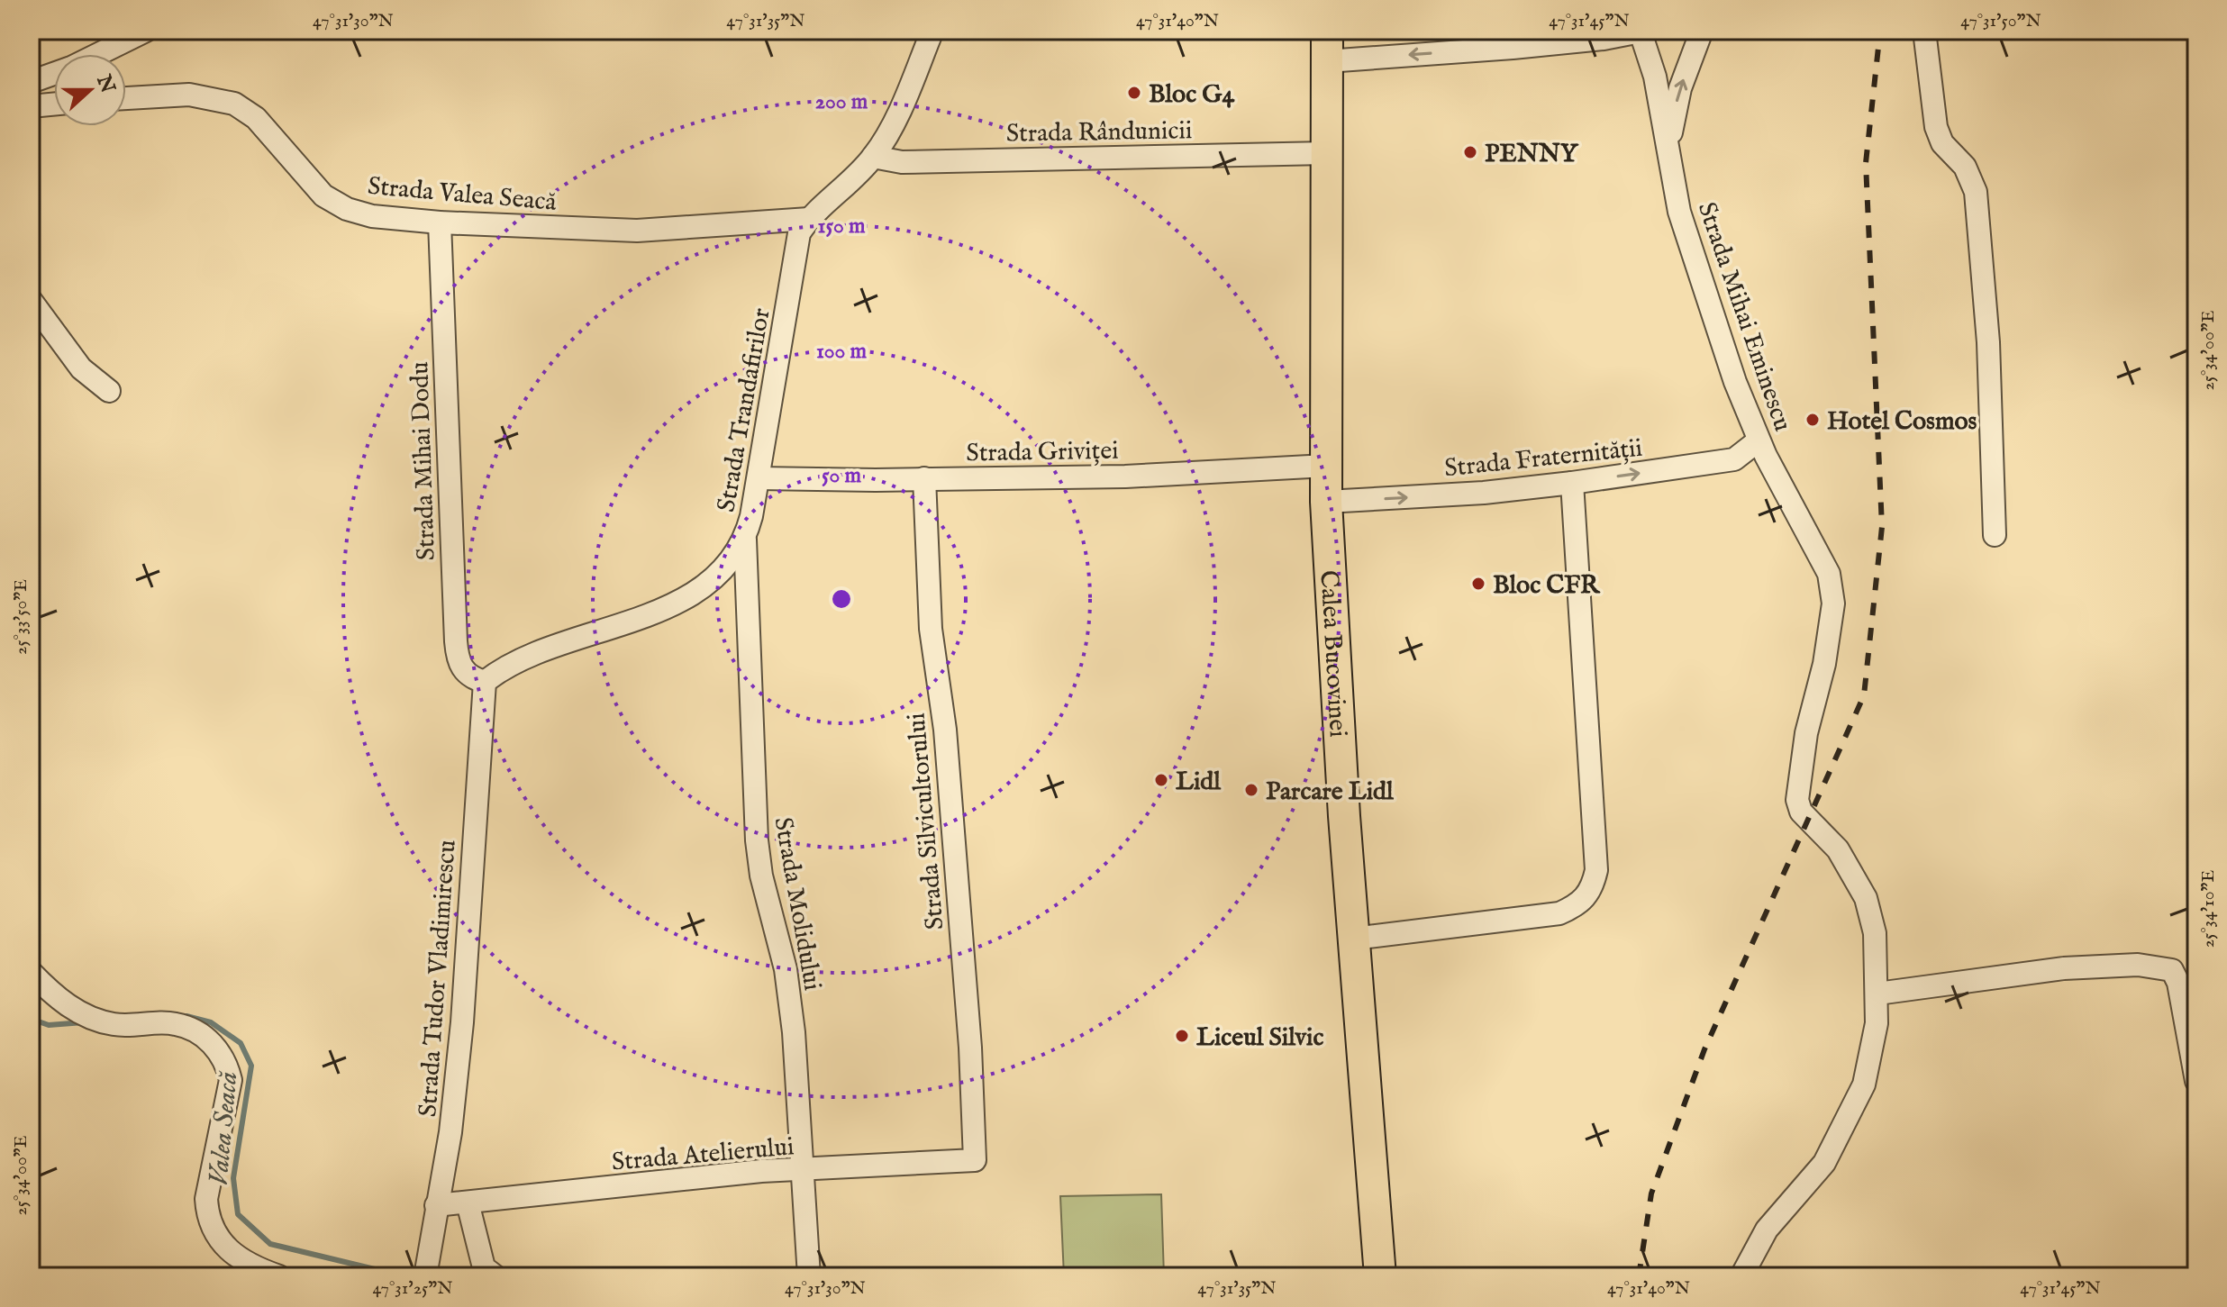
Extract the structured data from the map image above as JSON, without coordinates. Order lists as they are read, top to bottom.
{
  "streets": {
    "highway": ["Calea Bucovinei"],
    "street": [
      "Strada Rândunicii",
      "Strada Valea Seacă",
      "Strada Mihai Eminescu",
      "Strada Trandafirilor",
      "Strada Griviței",
      "Strada Fraternității",
      "Strada Mihai Dodu",
      "Strada Silvicultorului",
      "Strada Molidului",
      "Strada Tudor Vladimirescu",
      "Strada Atelierului"
    ]
  },
  "crossings": [
    ["Strada Rândunicii", "Strada Trandafirilor"],
    ["Strada Rândunicii", "Calea Bucovinei"],
    ["Strada Valea Seacă", "Strada Trandafirilor"],
    ["Strada Valea Seacă", "Strada Mihai Dodu"],
    ["Strada Mihai Eminescu", "Strada Fraternității"],
    ["Strada Trandafirilor", "Strada Griviței"],
    ["Strada Trandafirilor", "Strada Mihai Dodu"],
    ["Strada Trandafirilor", "Strada Molidului"],
    ["Strada Trandafirilor", "Strada Tudor Vladimirescu"],
    ["Strada Griviței", "Calea Bucovinei"],
    ["Strada Griviței", "Strada Silvicultorului"],
    ["Strada Fraternității", "Calea Bucovinei"],
    ["Strada Mihai Dodu", "Strada Tudor Vladimirescu"],
    ["Strada Silvicultorului", "Strada Atelierului"],
    ["Strada Molidului", "Strada Atelierului"],
    ["Strada Tudor Vladimirescu", "Strada Atelierului"]
  ],
  "one_way": ["Strada Fraternității"],
  "water": ["Valea Seacă"],
  "places": [
    "Bloc G4",
    "PENNY",
    "Hotel Cosmos",
    "Bloc CFR",
    "Lidl",
    "Parcare Lidl",
    "Liceul Silvic"
  ],
  "north": "right",
  "coordinates": [
    "47°31'30\"N",
    "47°31'35\"N",
    "47°31'40\"N",
    "47°31'45\"N",
    "47°31'50\"N",
    "25°34'00\"E",
    "25°33'50\"E",
    "25°34'10\"E",
    "47°31'25\"N"
  ],
  "rings": [
    "200 m",
    "150 m",
    "100 m",
    "50 m"
  ]
}
